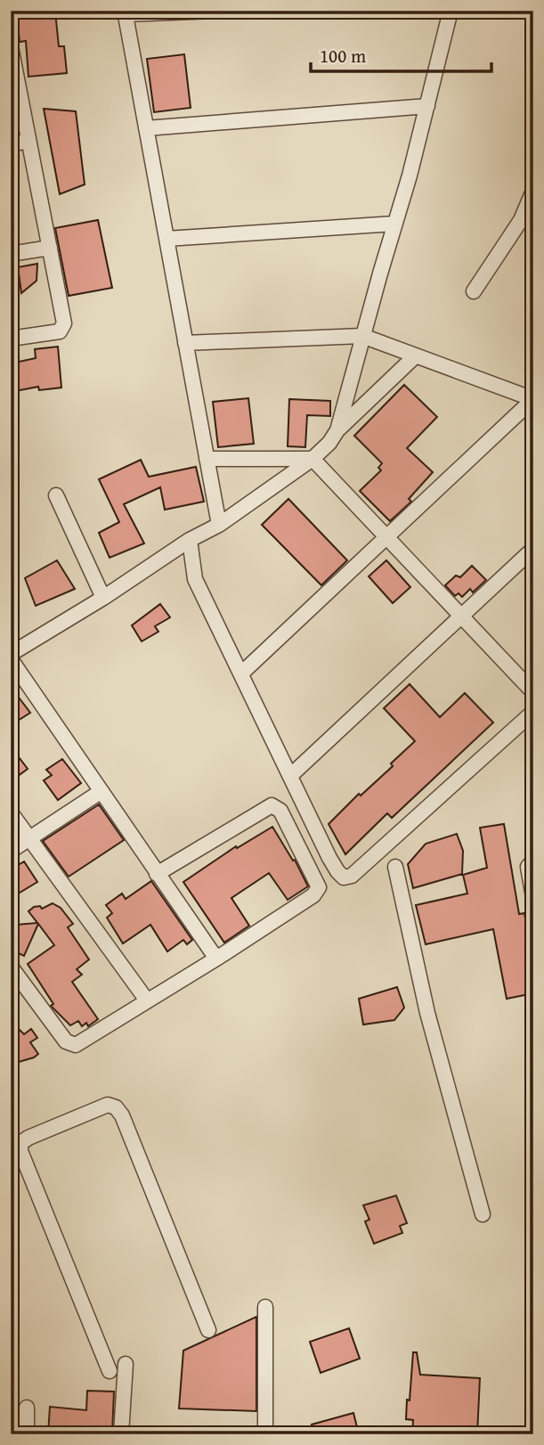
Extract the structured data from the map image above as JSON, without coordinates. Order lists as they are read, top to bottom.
{
  "scale_bar": "100 m"
}
